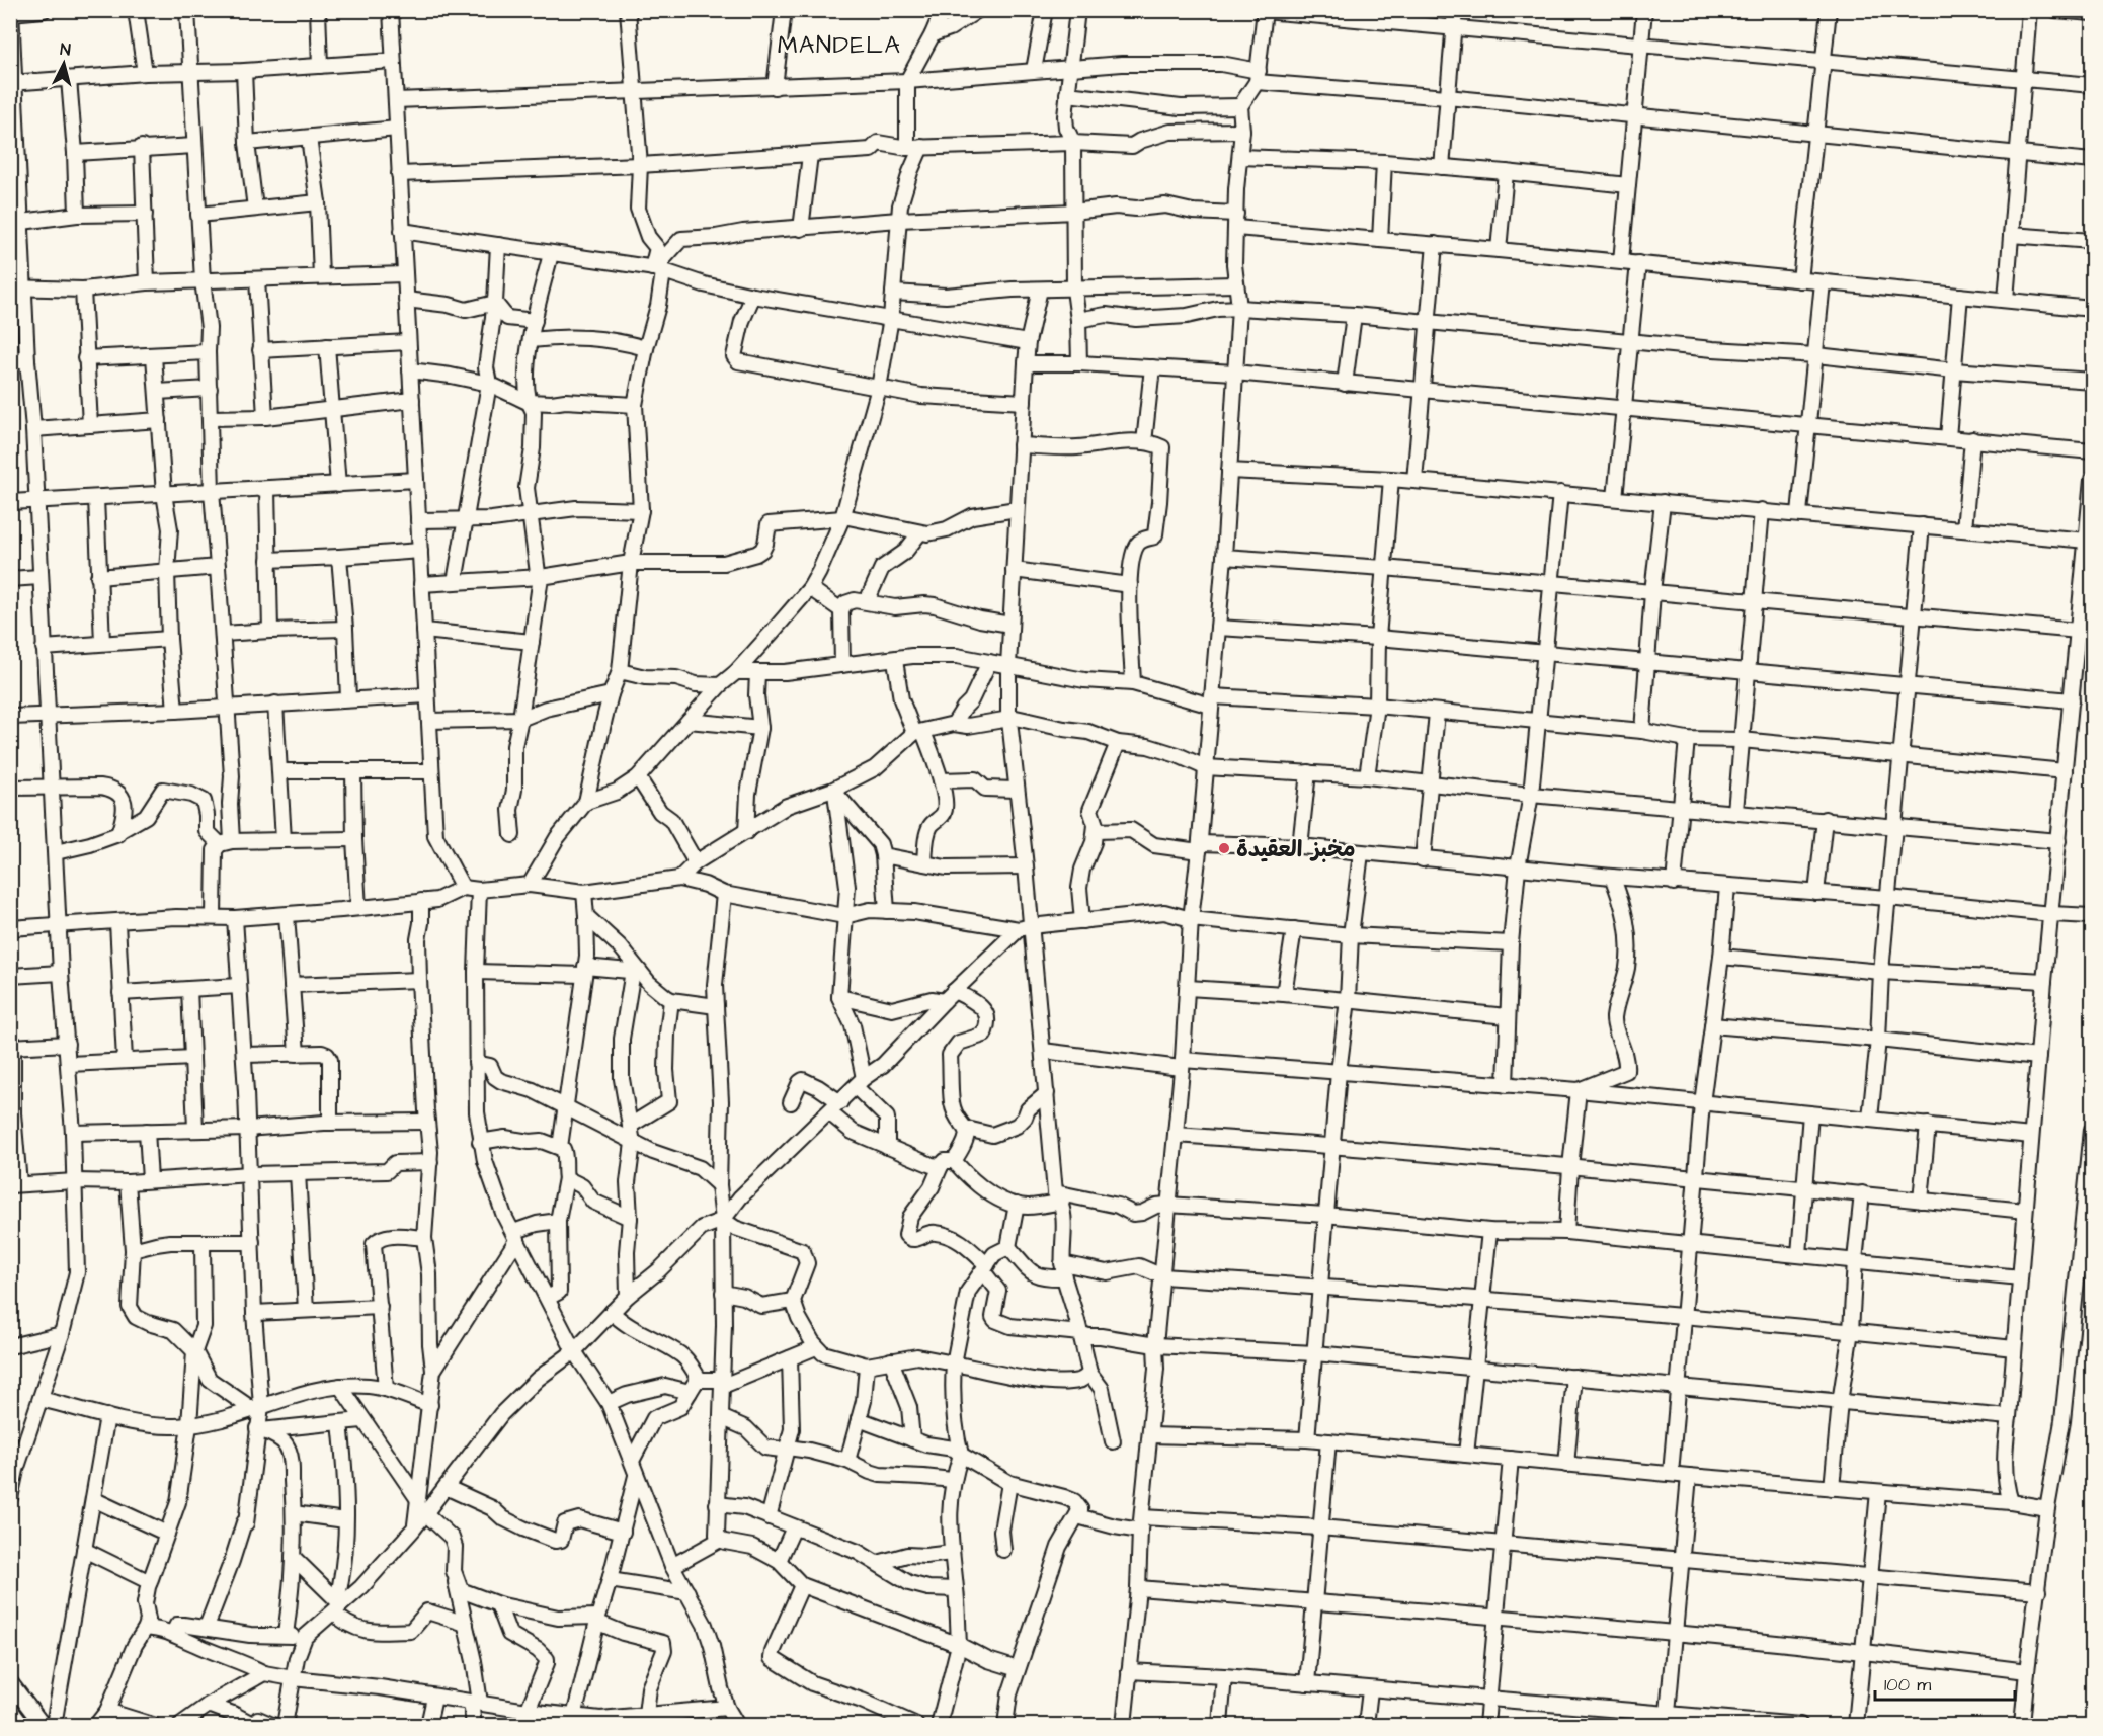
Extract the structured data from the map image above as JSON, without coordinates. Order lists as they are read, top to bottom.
{
  "districts": ["MANDELA"],
  "places": ["مخبز العقيدة"],
  "scale_bar": "100 m",
  "north": "top"
}
